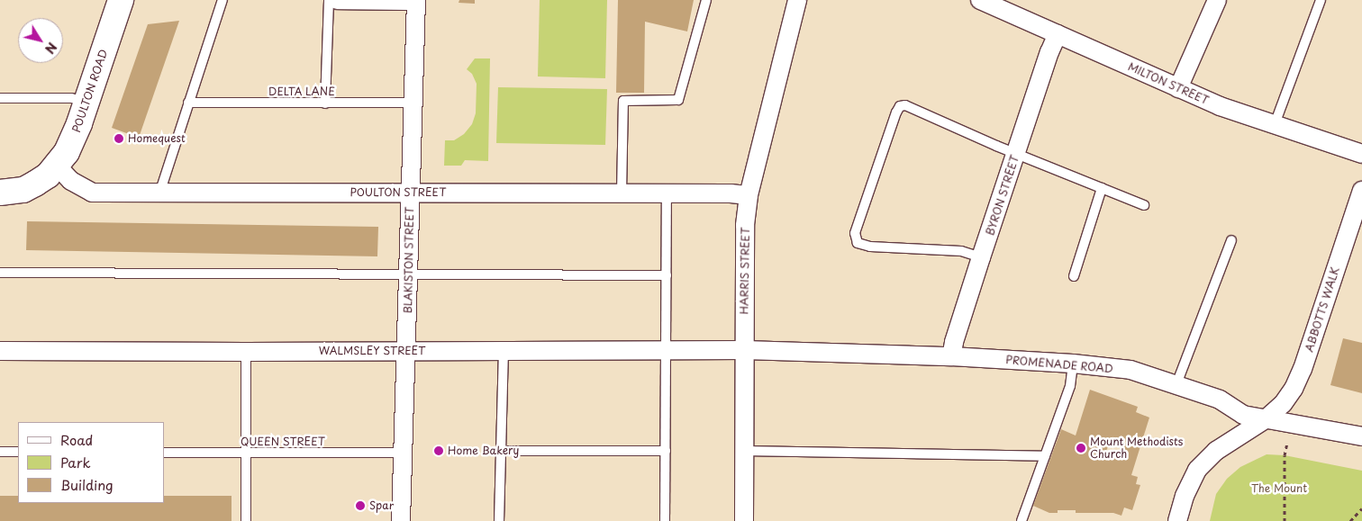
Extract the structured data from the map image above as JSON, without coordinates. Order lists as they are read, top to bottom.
{
  "streets": {
    "main road": ["POULTON ROAD"],
    "street": [
      "MILTON STREET",
      "POULTON STREET",
      "BYRON STREET",
      "BLAKISTON STREET",
      "HARRIS STREET",
      "ABBOTTS WALK",
      "WALMSLEY STREET",
      "PROMENADE ROAD"
    ],
    "lane": ["DELTA LANE", "QUEEN STREET"]
  },
  "crossings": [
    ["MILTON STREET", "BYRON STREET"],
    ["POULTON ROAD", "POULTON STREET"],
    ["DELTA LANE", "BLAKISTON STREET"],
    ["POULTON STREET", "BLAKISTON STREET"],
    ["POULTON STREET", "HARRIS STREET"],
    ["BYRON STREET", "PROMENADE ROAD"],
    ["BLAKISTON STREET", "WALMSLEY STREET"],
    ["BLAKISTON STREET", "QUEEN STREET"],
    ["HARRIS STREET", "WALMSLEY STREET"],
    ["HARRIS STREET", "PROMENADE ROAD"],
    ["ABBOTTS WALK", "PROMENADE ROAD"],
    ["WALMSLEY STREET", "PROMENADE ROAD"]
  ],
  "parks": ["The Mount"],
  "places": [
    "Homequest",
    "Mount Methodists Church",
    "Home Bakery",
    "Spar"
  ],
  "legend": ["Road", "Park", "Building"],
  "north": "bottom right"
}
